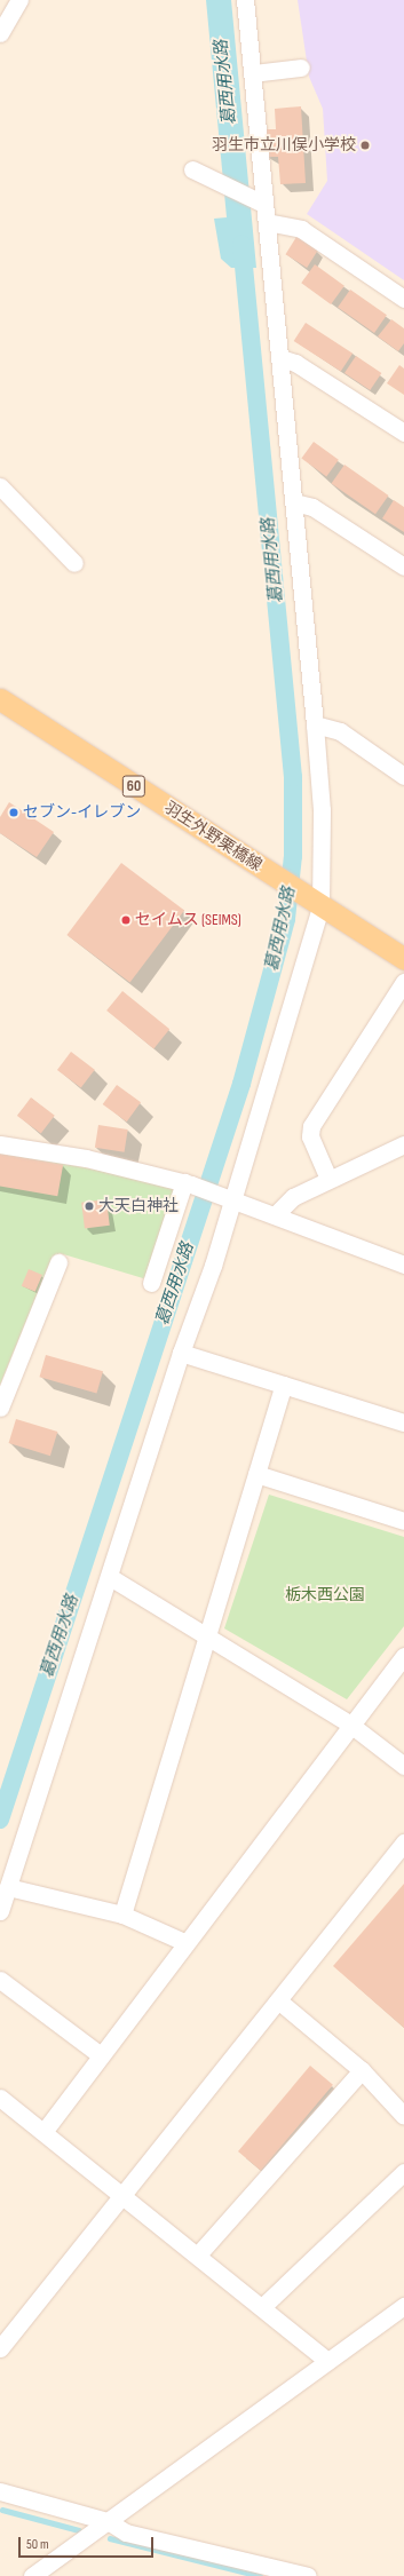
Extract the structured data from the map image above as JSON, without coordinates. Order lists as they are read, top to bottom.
{
  "streets": {
    "main road": ["60", "羽生外野栗橋線"]
  },
  "water": ["葛西用水路"],
  "parks": ["栃木西公園"],
  "places": [
    "羽生市立川俣小学校",
    "セブン-イレブン",
    "セイムス (SEIMS)",
    "大天白神社"
  ],
  "scale_bar": "50 m"
}
